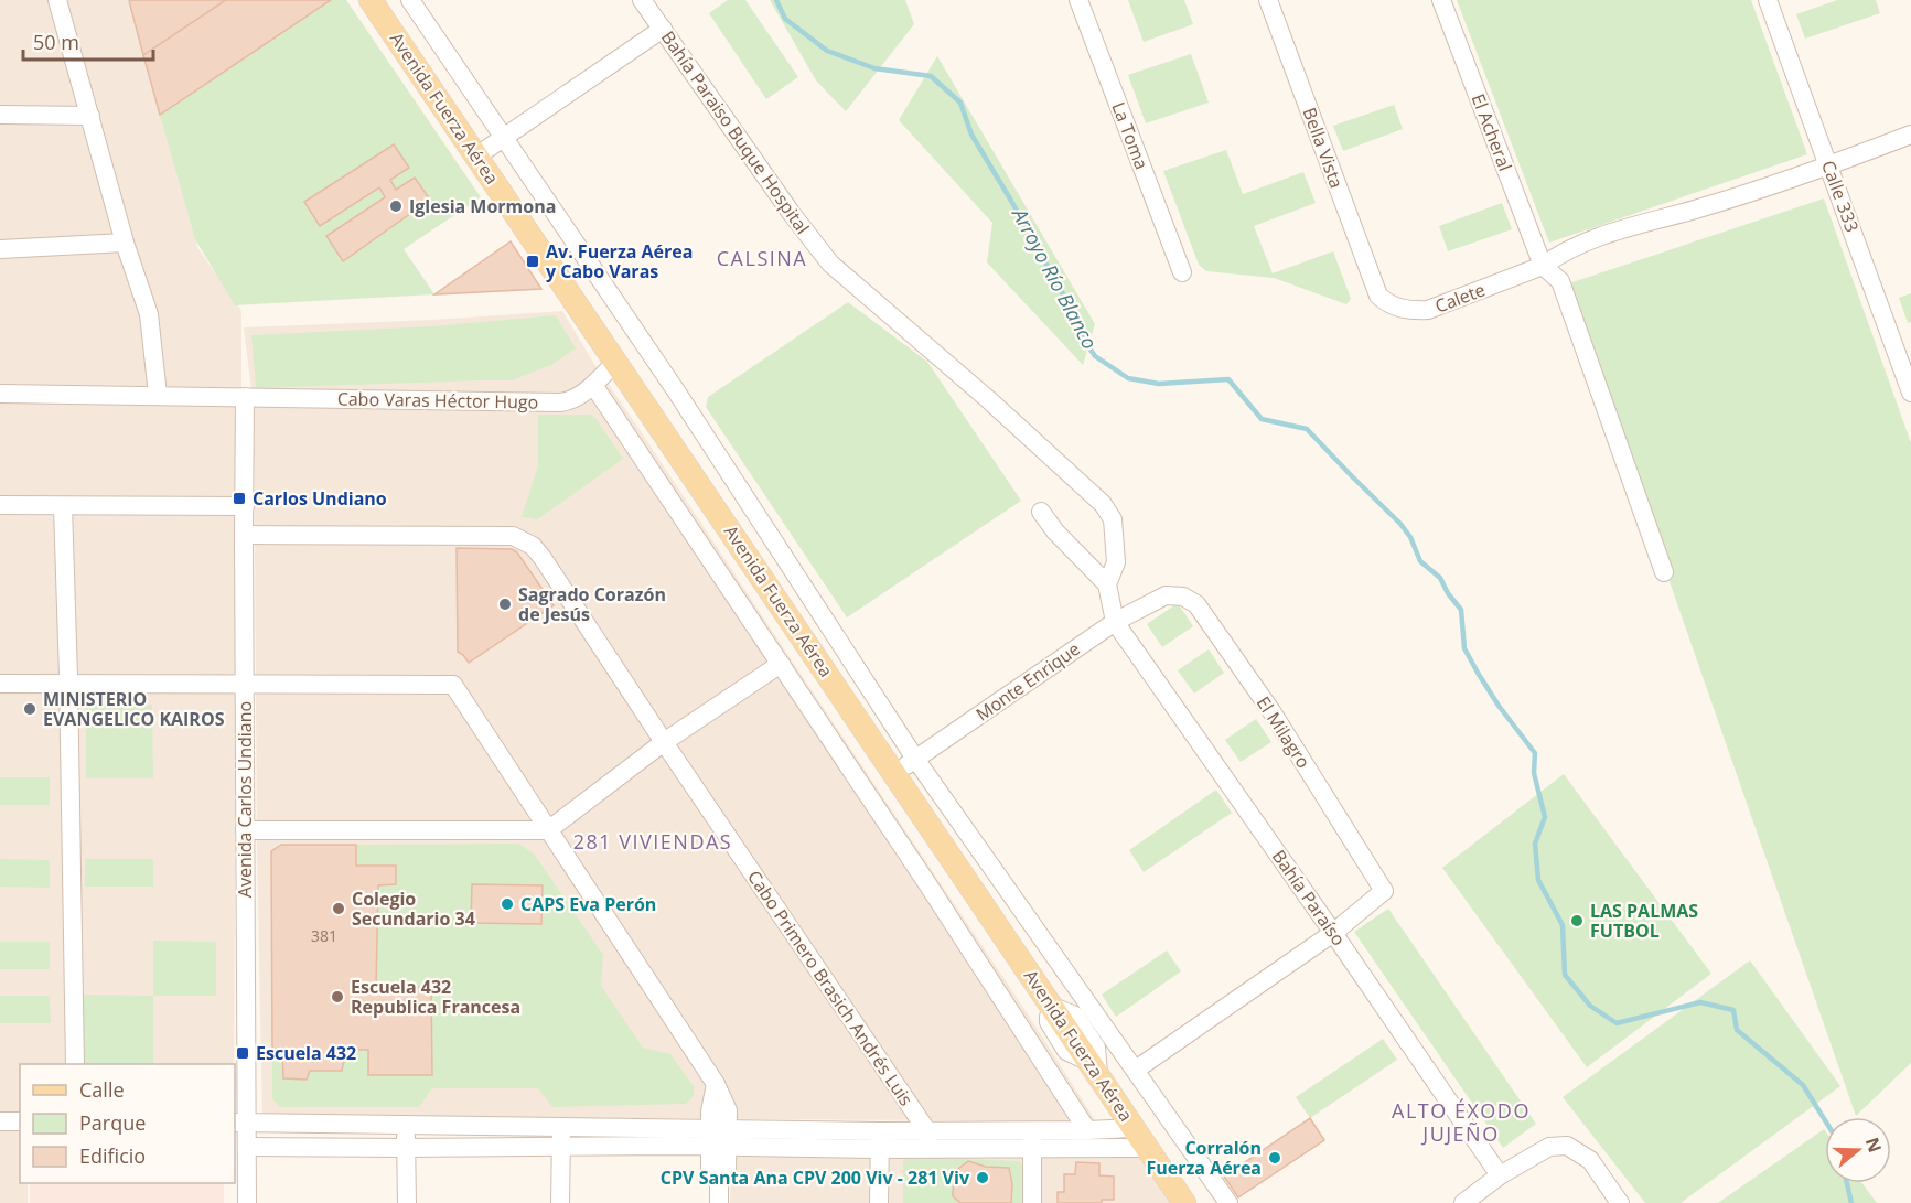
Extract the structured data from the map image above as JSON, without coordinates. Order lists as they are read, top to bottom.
{
  "streets": {
    "main road": ["Avenida Fuerza Aérea"],
    "street": [
      "Bahía Paraiso Buque Hospital",
      "El Acheral",
      "La Toma",
      "Bella Vista",
      "Calle 333",
      "Calete",
      "Cabo Varas Héctor Hugo",
      "Monte Enrique",
      "El Milagro",
      "Avenida Carlos Undiano",
      "Bahía Paraíso",
      "Cabo Primero Brasich Andrés Luis"
    ]
  },
  "crossings": [
    ["Avenida Fuerza Aérea", "Cabo Varas Héctor Hugo"],
    ["Avenida Fuerza Aérea", "Monte Enrique"],
    ["El Acheral", "Calete"],
    ["Bella Vista", "Calete"],
    ["Calle 333", "Calete"],
    ["Cabo Varas Héctor Hugo", "Avenida Carlos Undiano"],
    ["Monte Enrique", "El Milagro"],
    ["Monte Enrique", "Bahía Paraíso"],
    ["El Milagro", "Bahía Paraíso"],
    ["Avenida Carlos Undiano", "Cabo Primero Brasich Andrés Luis"]
  ],
  "districts": ["CALSINA", "281 VIVIENDAS", "ALTO ÉXODO JUJEÑO"],
  "water": ["Arroyo Río Blanco"],
  "places": {
    "other": [
      "Iglesia Mormona",
      "Sagrado Corazón de Jesús",
      "MINISTERIO EVANGELICO KAIROS",
      "CAPS Eva Perón",
      "Colegio Secundario 34",
      "LAS PALMAS FUTBOL",
      "Escuela 432 Republica Francesa",
      "Corralón Fuerza Aérea",
      "CPV Santa Ana CPV 200 Viv - 281 Viv"
    ],
    "transit": ["Av. Fuerza Aérea y Cabo Varas", "Carlos Undiano", "Escuela 432"]
  },
  "house_numbers": ["381"],
  "legend": ["Calle", "Parque", "Edificio"],
  "scale_bar": "50 m",
  "north": "right"
}
